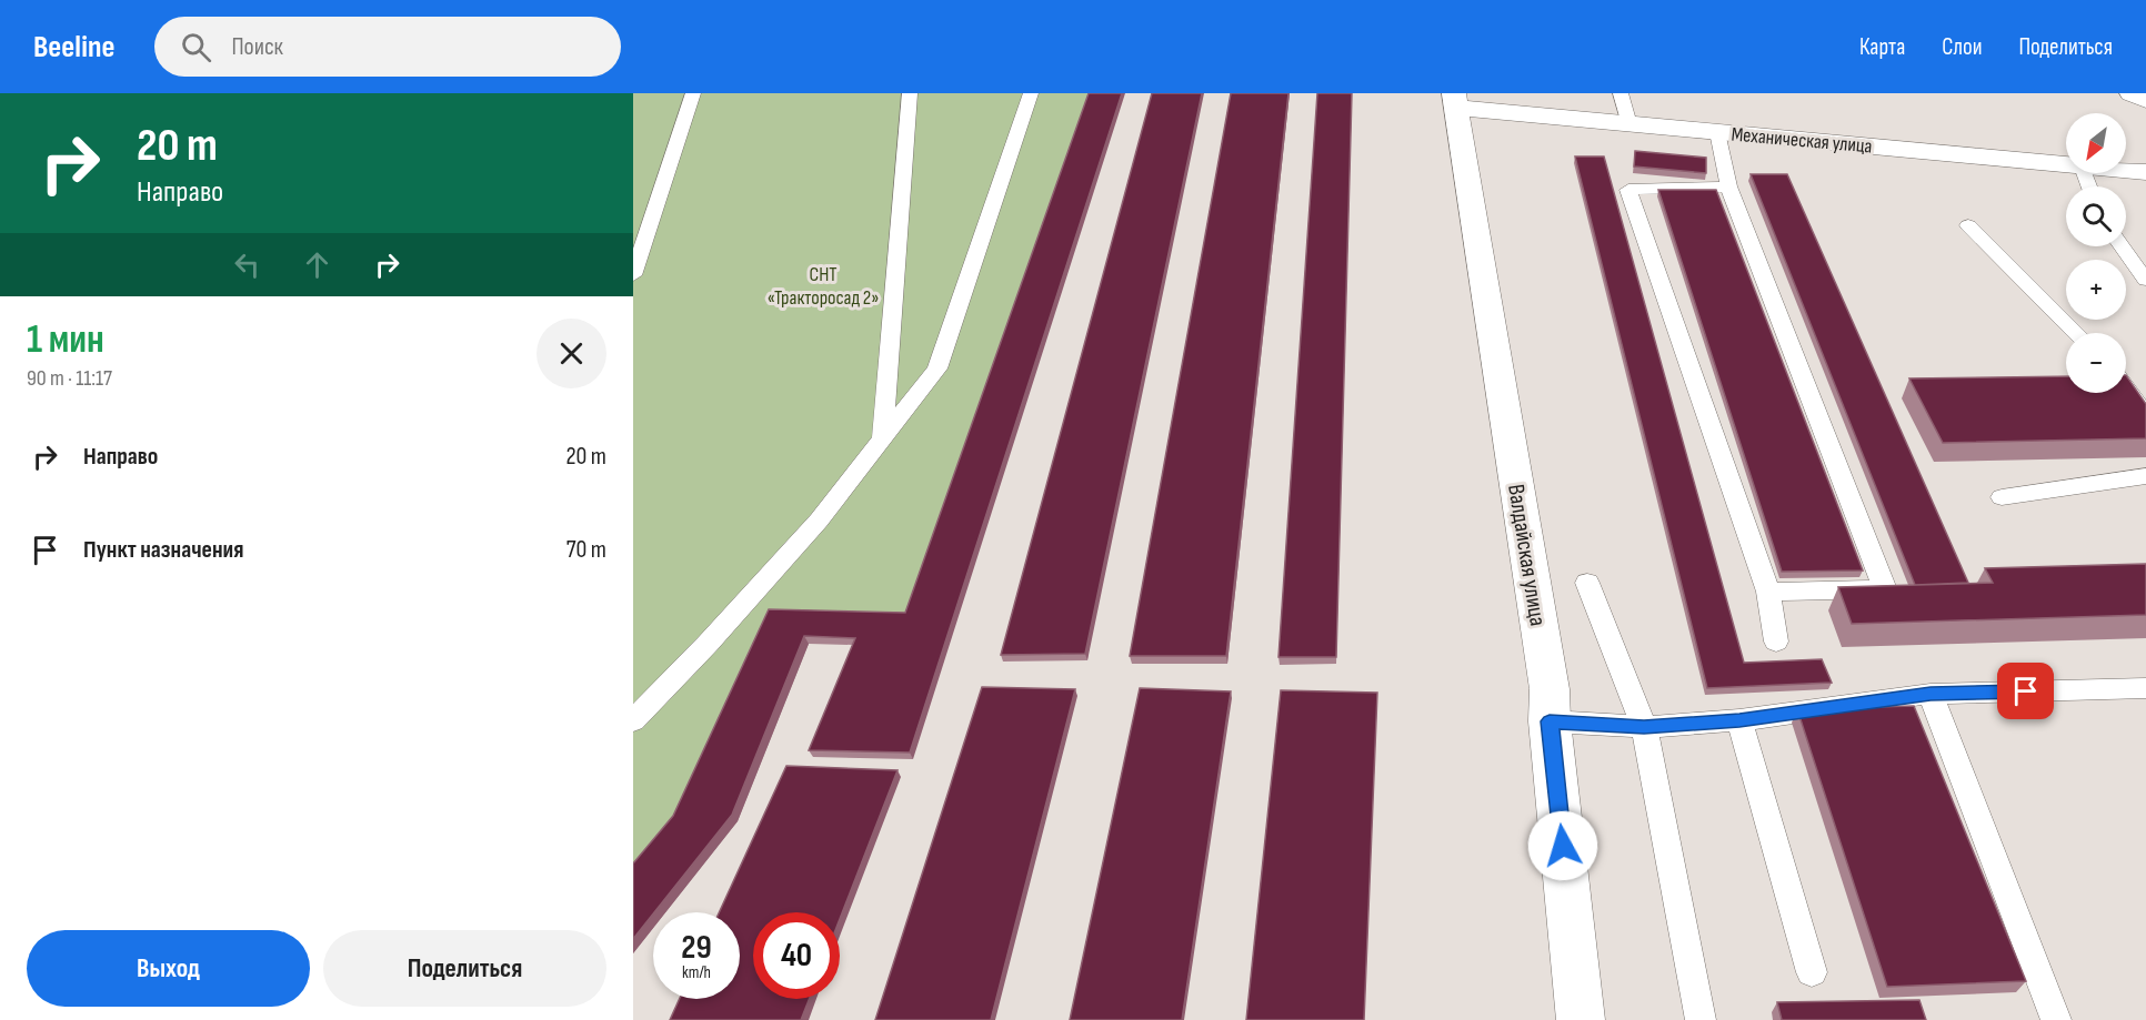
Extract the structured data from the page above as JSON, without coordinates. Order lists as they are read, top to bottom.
{
  "streets": {
    "street": ["Механическая улица", "Валдайская улица"]
  },
  "crossings": [
    ["Механическая улица", "Валдайская улица"]
  ],
  "parks": ["СНТ «Тракторосад 2»"],
  "north": "bottom left",
  "page": {
    "header": "Beeline",
    "search": "Поиск",
    "nav": ["Карта", "Слои", "Поделиться"],
    "turn": ["20 m", "Направо"],
    "map_buttons": ["+", "−"],
    "heading": ["1 мин", "90 m · 11:17"],
    "list": [
      {
        "name": "Направо",
        "value": "20 m"
      },
      {
        "name": "Пункт назначения",
        "value": "70 m"
      }
    ],
    "speed": "29 km/h",
    "limit": "40",
    "buttons": ["Выход", "Поделиться"]
  }
}
